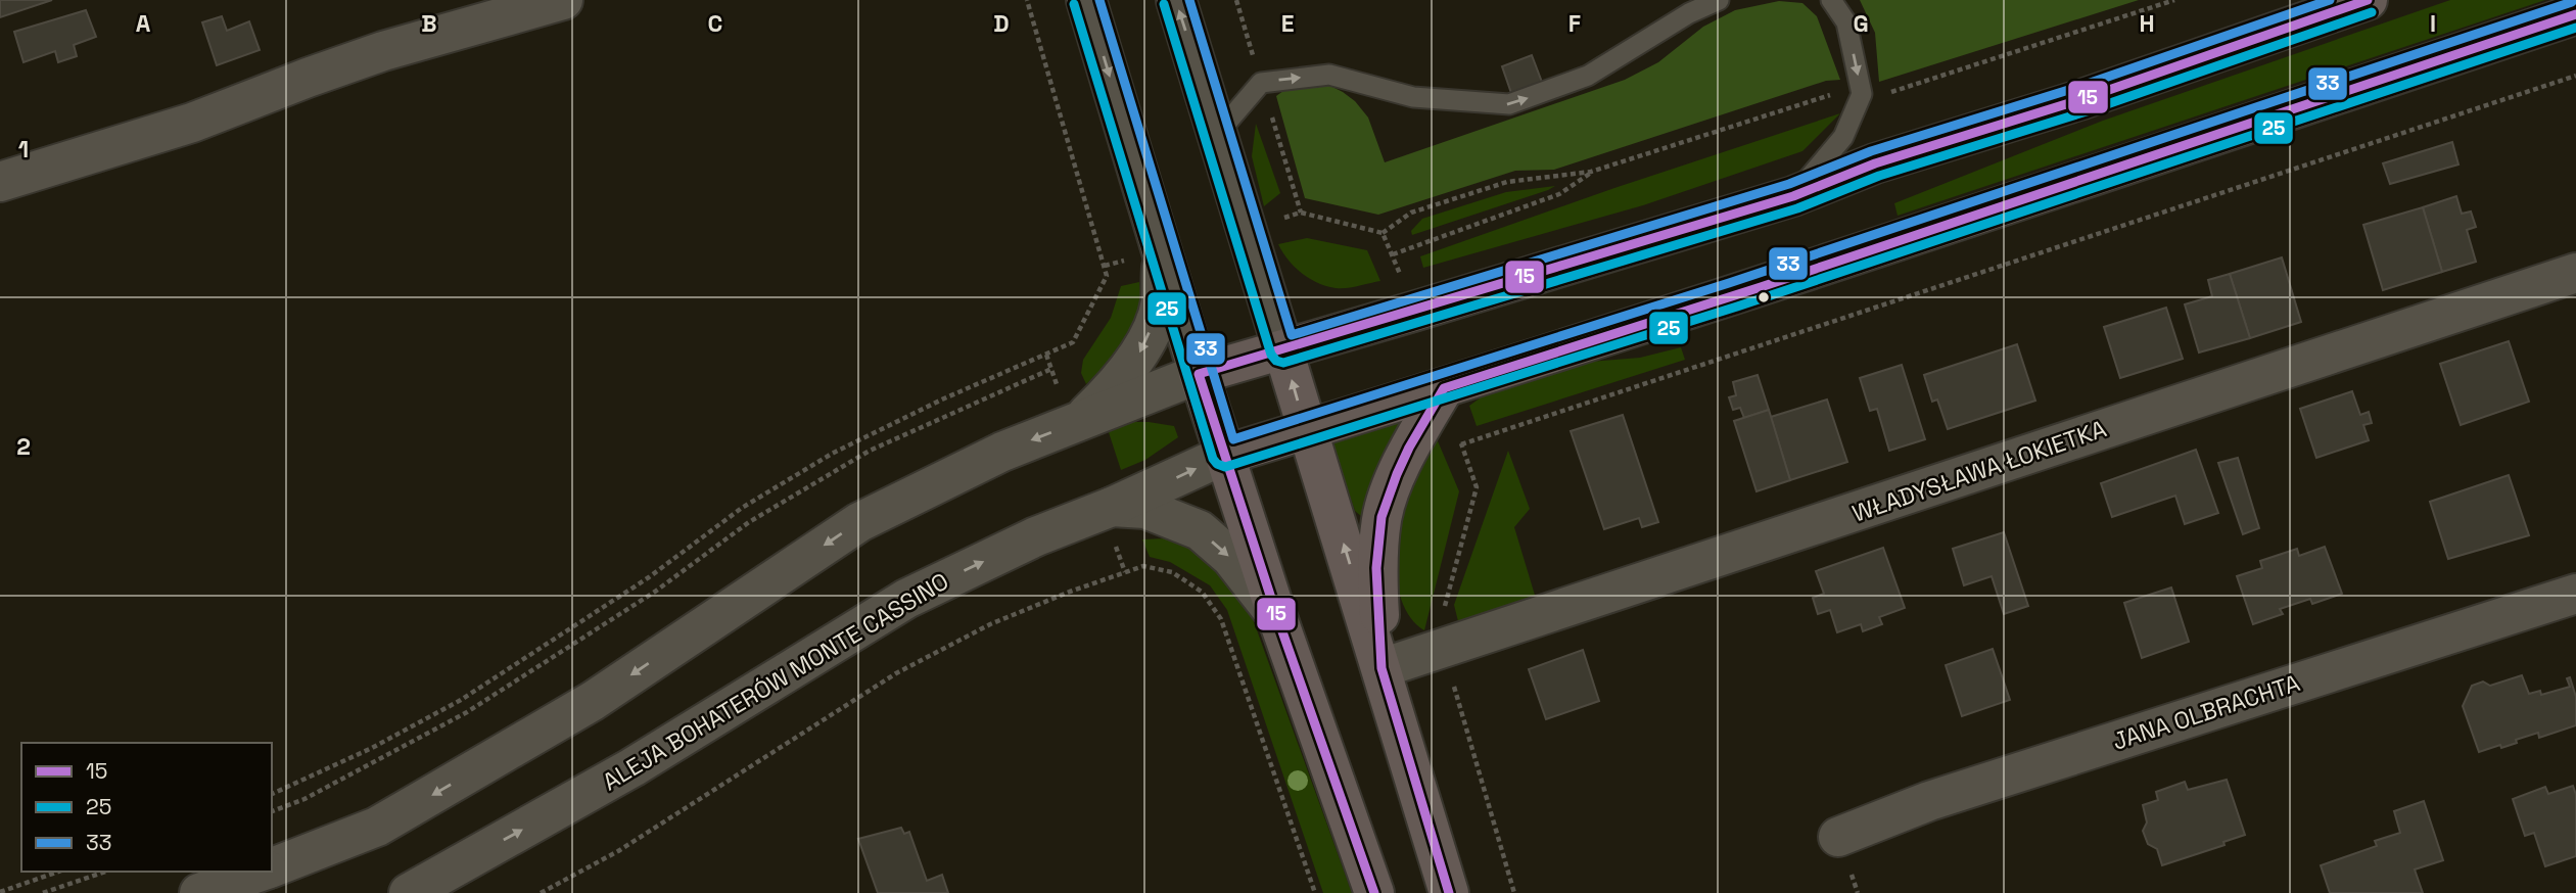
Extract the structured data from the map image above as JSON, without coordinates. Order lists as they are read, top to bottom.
{
  "streets": {
    "main road": ["ALEJA BOHATERÓW MONTE CASSINO"],
    "street": ["WŁADYSŁAWA ŁOKIETKA", "JANA OLBRACHTA"]
  },
  "one_way": ["ALEJA BOHATERÓW MONTE CASSINO"],
  "lines": ["transit line 15", "transit line 33", "transit line 25"],
  "legend": ["15", "25", "33"],
  "grid": {
    "columns": [
      "A",
      "B",
      "C",
      "D",
      "E",
      "F",
      "G",
      "H",
      "I"
    ],
    "rows": ["1", "2"]
  }
}
